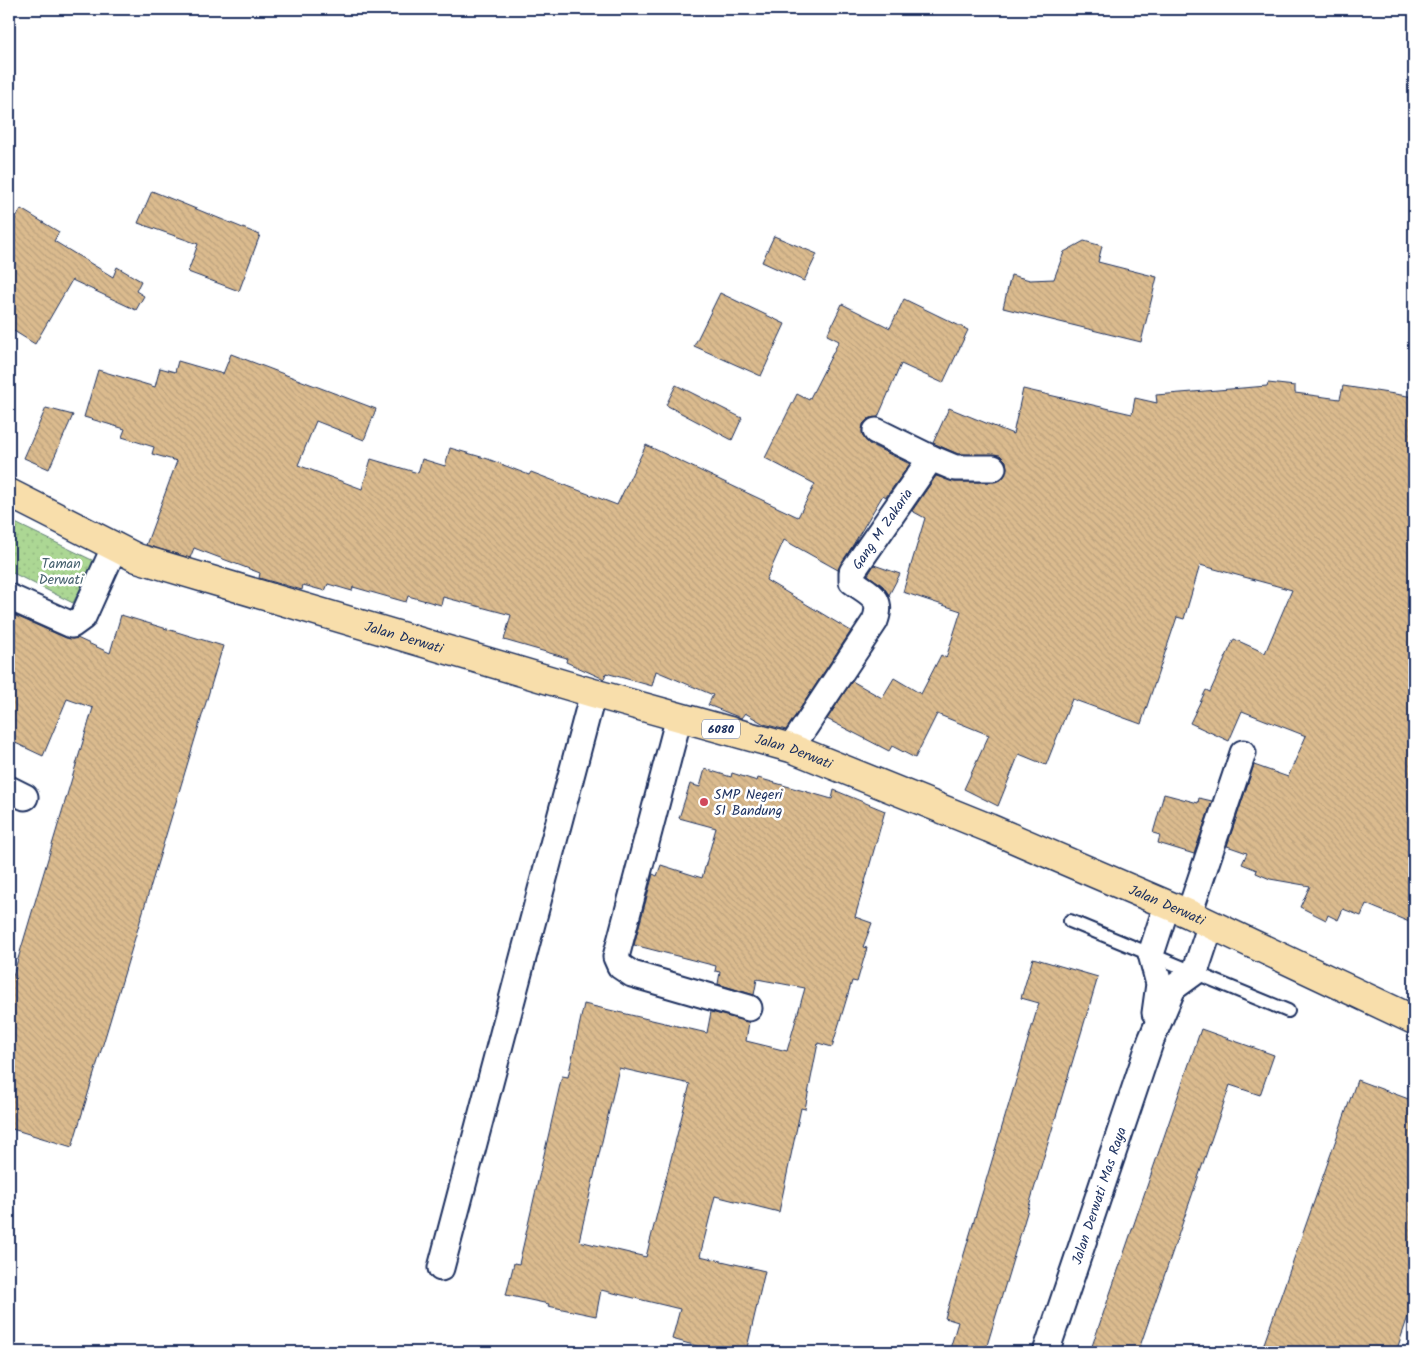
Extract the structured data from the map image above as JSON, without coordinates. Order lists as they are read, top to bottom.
{
  "streets": {
    "main road": ["Jalan Derwati", "6080"],
    "street": ["Gang M Zakaria", "Jalan Derwati Mas Raya"]
  },
  "crossings": [
    ["Gang M Zakaria", "Jalan Derwati"]
  ],
  "parks": ["Taman Derwati"],
  "places": ["SMP Negeri 51 Bandung"]
}
